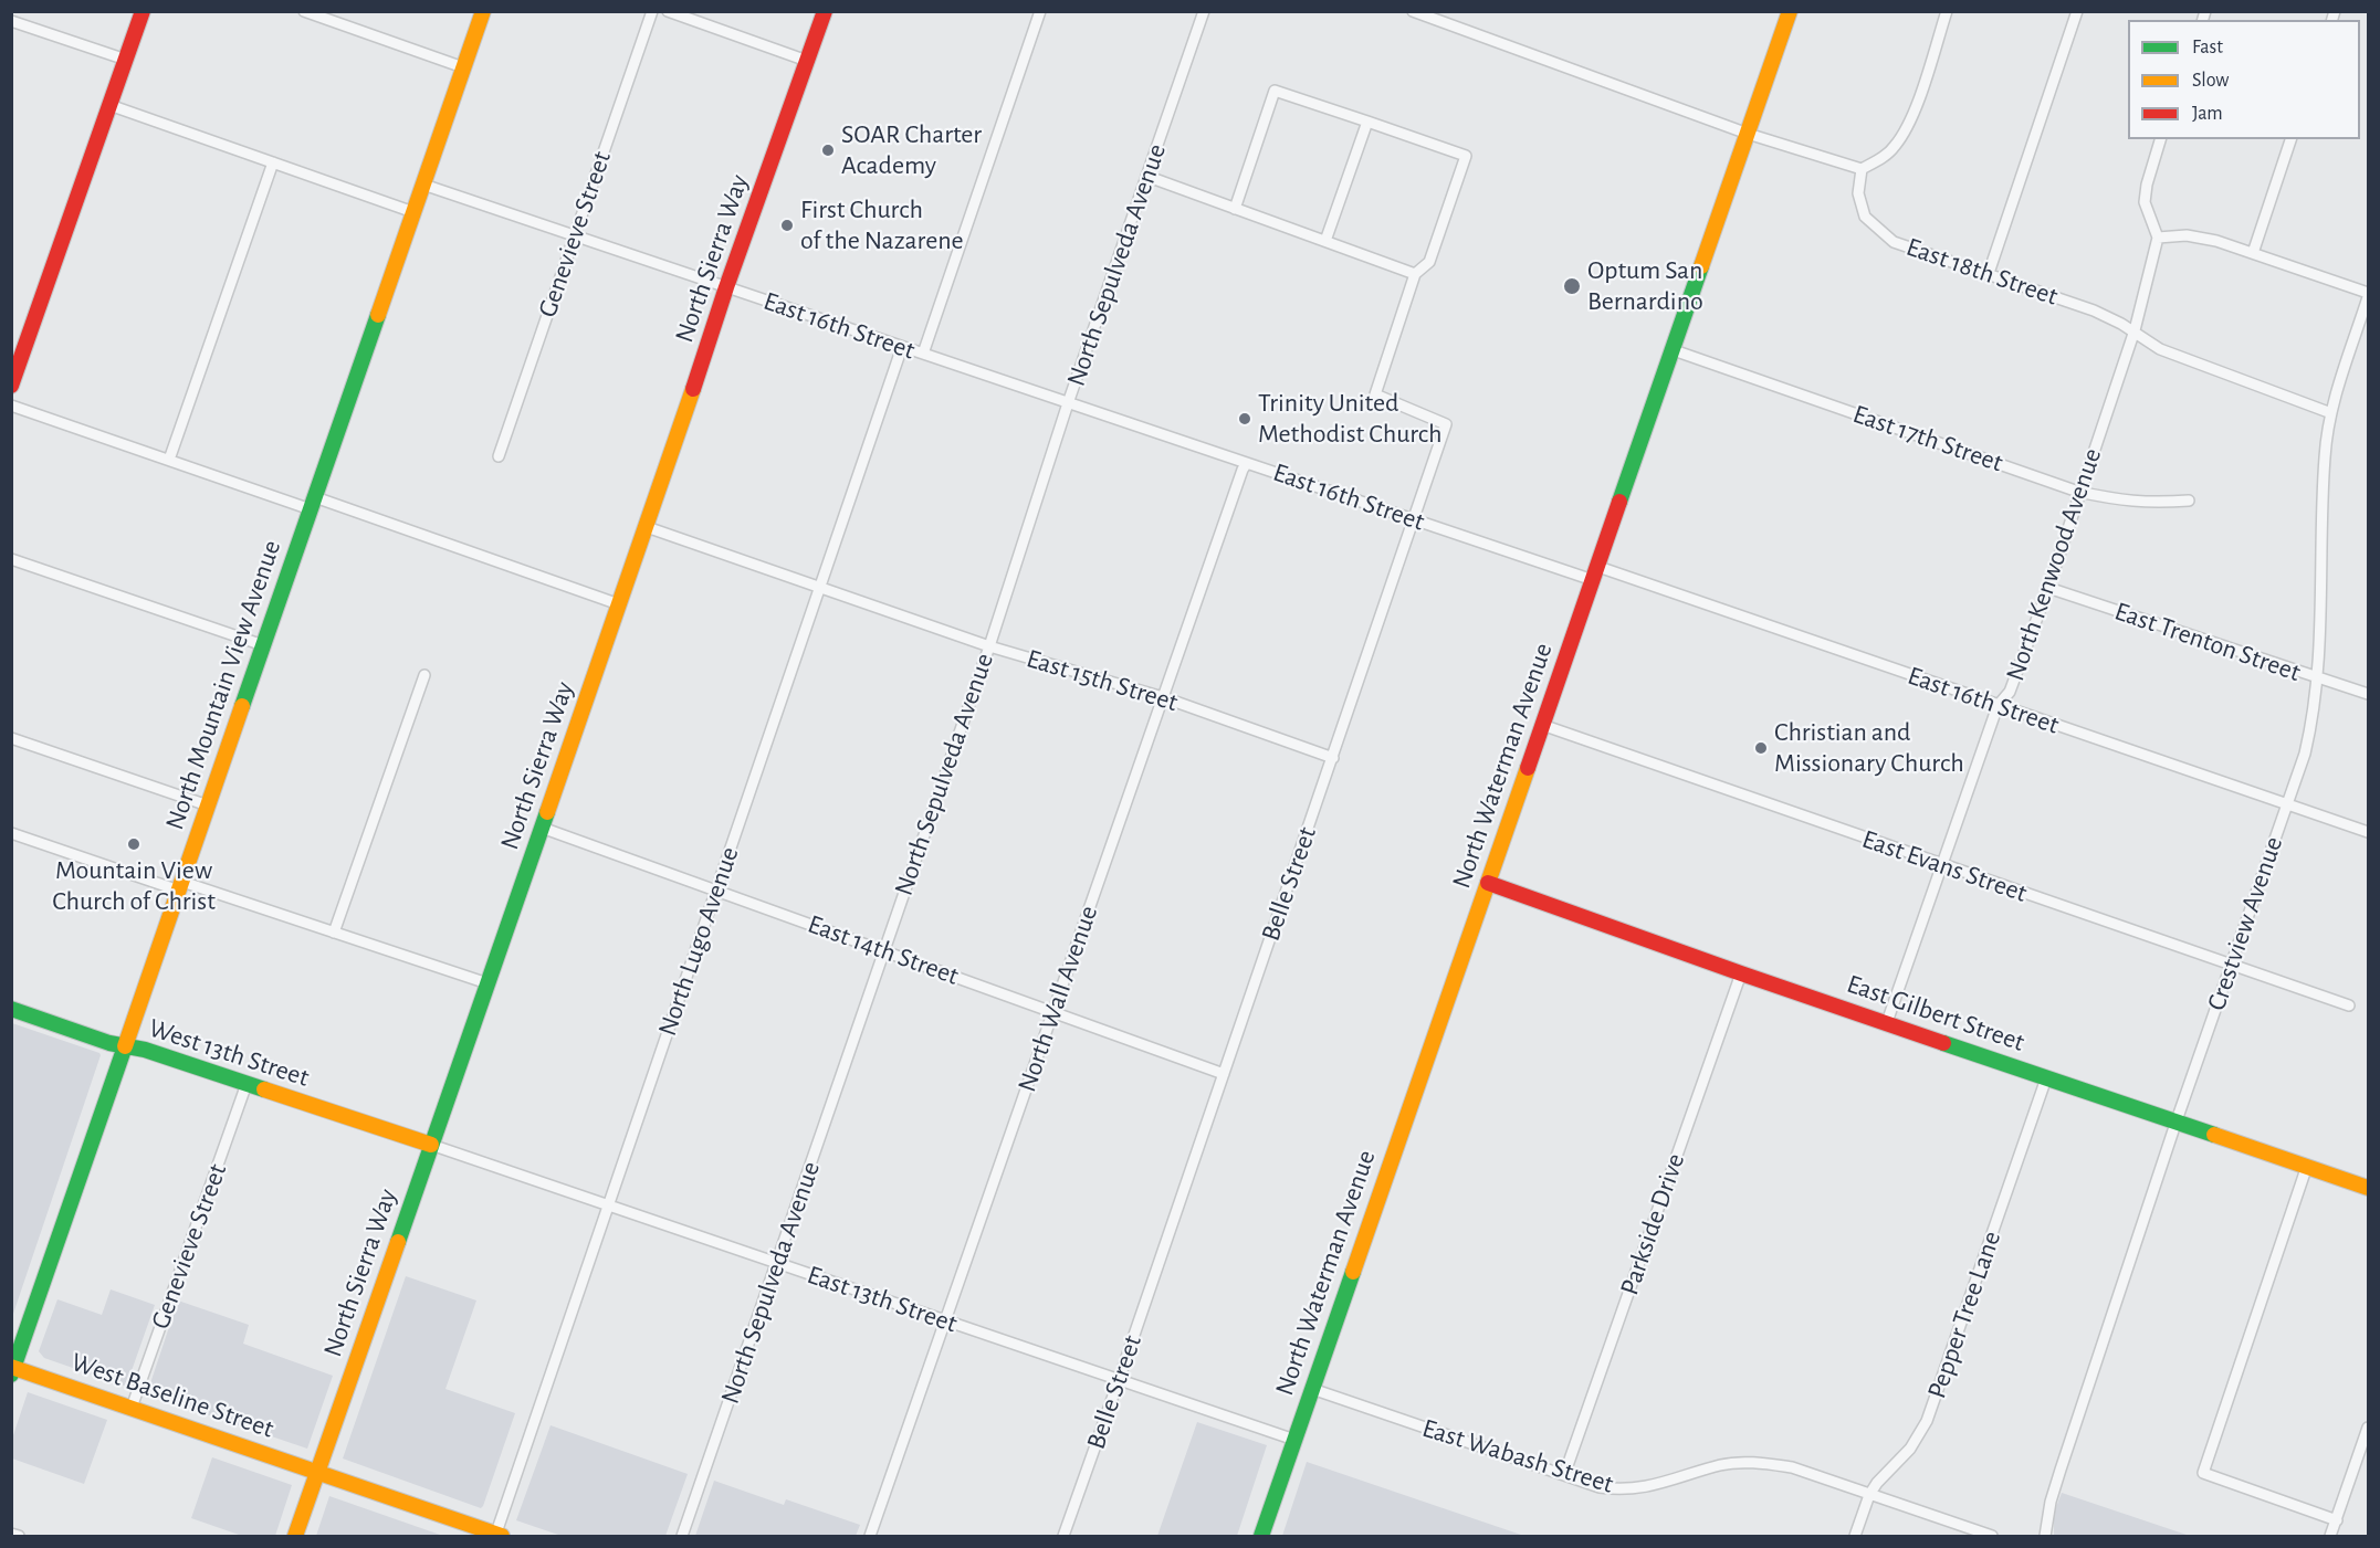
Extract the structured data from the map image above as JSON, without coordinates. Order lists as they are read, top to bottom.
{
  "streets": {
    "street": [
      "Genevieve Street",
      "North Sierra Way",
      "North Sepulveda Avenue",
      "East 18th Street",
      "East 16th Street",
      "East 17th Street",
      "North Kenwood Avenue",
      "East Trenton Street",
      "East 15th Street",
      "North Mountain View Avenue",
      "North Waterman Avenue",
      "East Evans Street",
      "Belle Street",
      "Crestview Avenue",
      "North Lugo Avenue",
      "East 14th Street",
      "North Wall Avenue",
      "East Gilbert Street",
      "West 13th Street",
      "Parkside Drive",
      "East 13th Street",
      "Pepper Tree Lane",
      "West Baseline Street",
      "East Wabash Street"
    ]
  },
  "crossings": [
    ["Genevieve Street", "East 16th Street"],
    ["Genevieve Street", "West 13th Street"],
    ["Genevieve Street", "West Baseline Street"],
    ["North Sierra Way", "East 16th Street"],
    ["North Sierra Way", "East 15th Street"],
    ["North Sierra Way", "East 14th Street"],
    ["North Sierra Way", "West 13th Street"],
    ["North Sierra Way", "East 13th Street"],
    ["North Sierra Way", "West Baseline Street"],
    ["North Sepulveda Avenue", "East 16th Street"],
    ["North Sepulveda Avenue", "East 15th Street"],
    ["North Sepulveda Avenue", "East 14th Street"],
    ["North Sepulveda Avenue", "East 13th Street"],
    ["East 18th Street", "North Kenwood Avenue"],
    ["East 18th Street", "Crestview Avenue"],
    ["East 16th Street", "North Kenwood Avenue"],
    ["East 16th Street", "North Mountain View Avenue"],
    ["East 16th Street", "North Waterman Avenue"],
    ["East 16th Street", "Belle Street"],
    ["East 16th Street", "Crestview Avenue"],
    ["East 16th Street", "North Lugo Avenue"],
    ["East 16th Street", "North Wall Avenue"],
    ["East 17th Street", "North Kenwood Avenue"],
    ["East 17th Street", "North Waterman Avenue"],
    ["North Kenwood Avenue", "East Trenton Street"],
    ["North Kenwood Avenue", "East Evans Street"],
    ["North Kenwood Avenue", "East Gilbert Street"],
    ["East Trenton Street", "Crestview Avenue"],
    ["East 15th Street", "Belle Street"],
    ["East 15th Street", "North Lugo Avenue"],
    ["East 15th Street", "North Wall Avenue"],
    ["North Mountain View Avenue", "West 13th Street"],
    ["North Mountain View Avenue", "West Baseline Street"],
    ["North Waterman Avenue", "East Evans Street"],
    ["North Waterman Avenue", "East Gilbert Street"],
    ["North Waterman Avenue", "East 13th Street"],
    ["North Waterman Avenue", "East Wabash Street"],
    ["East Evans Street", "Crestview Avenue"],
    ["Belle Street", "East 14th Street"],
    ["Belle Street", "East 13th Street"],
    ["Crestview Avenue", "East Gilbert Street"],
    ["North Lugo Avenue", "East 14th Street"],
    ["North Lugo Avenue", "East 13th Street"],
    ["North Lugo Avenue", "West Baseline Street"],
    ["East 14th Street", "North Wall Avenue"],
    ["North Wall Avenue", "East 13th Street"],
    ["East Gilbert Street", "Parkside Drive"],
    ["East Gilbert Street", "Pepper Tree Lane"],
    ["West 13th Street", "East 13th Street"],
    ["Parkside Drive", "East Wabash Street"],
    ["Pepper Tree Lane", "East Wabash Street"]
  ],
  "places": [
    "SOAR Charter Academy",
    "First Church of the Nazarene",
    "Optum San Bernardino",
    "Trinity United Methodist Church",
    "Christian and Missionary Church",
    "Mountain View Church of Christ"
  ],
  "legend": ["Fast", "Slow", "Jam"]
}
